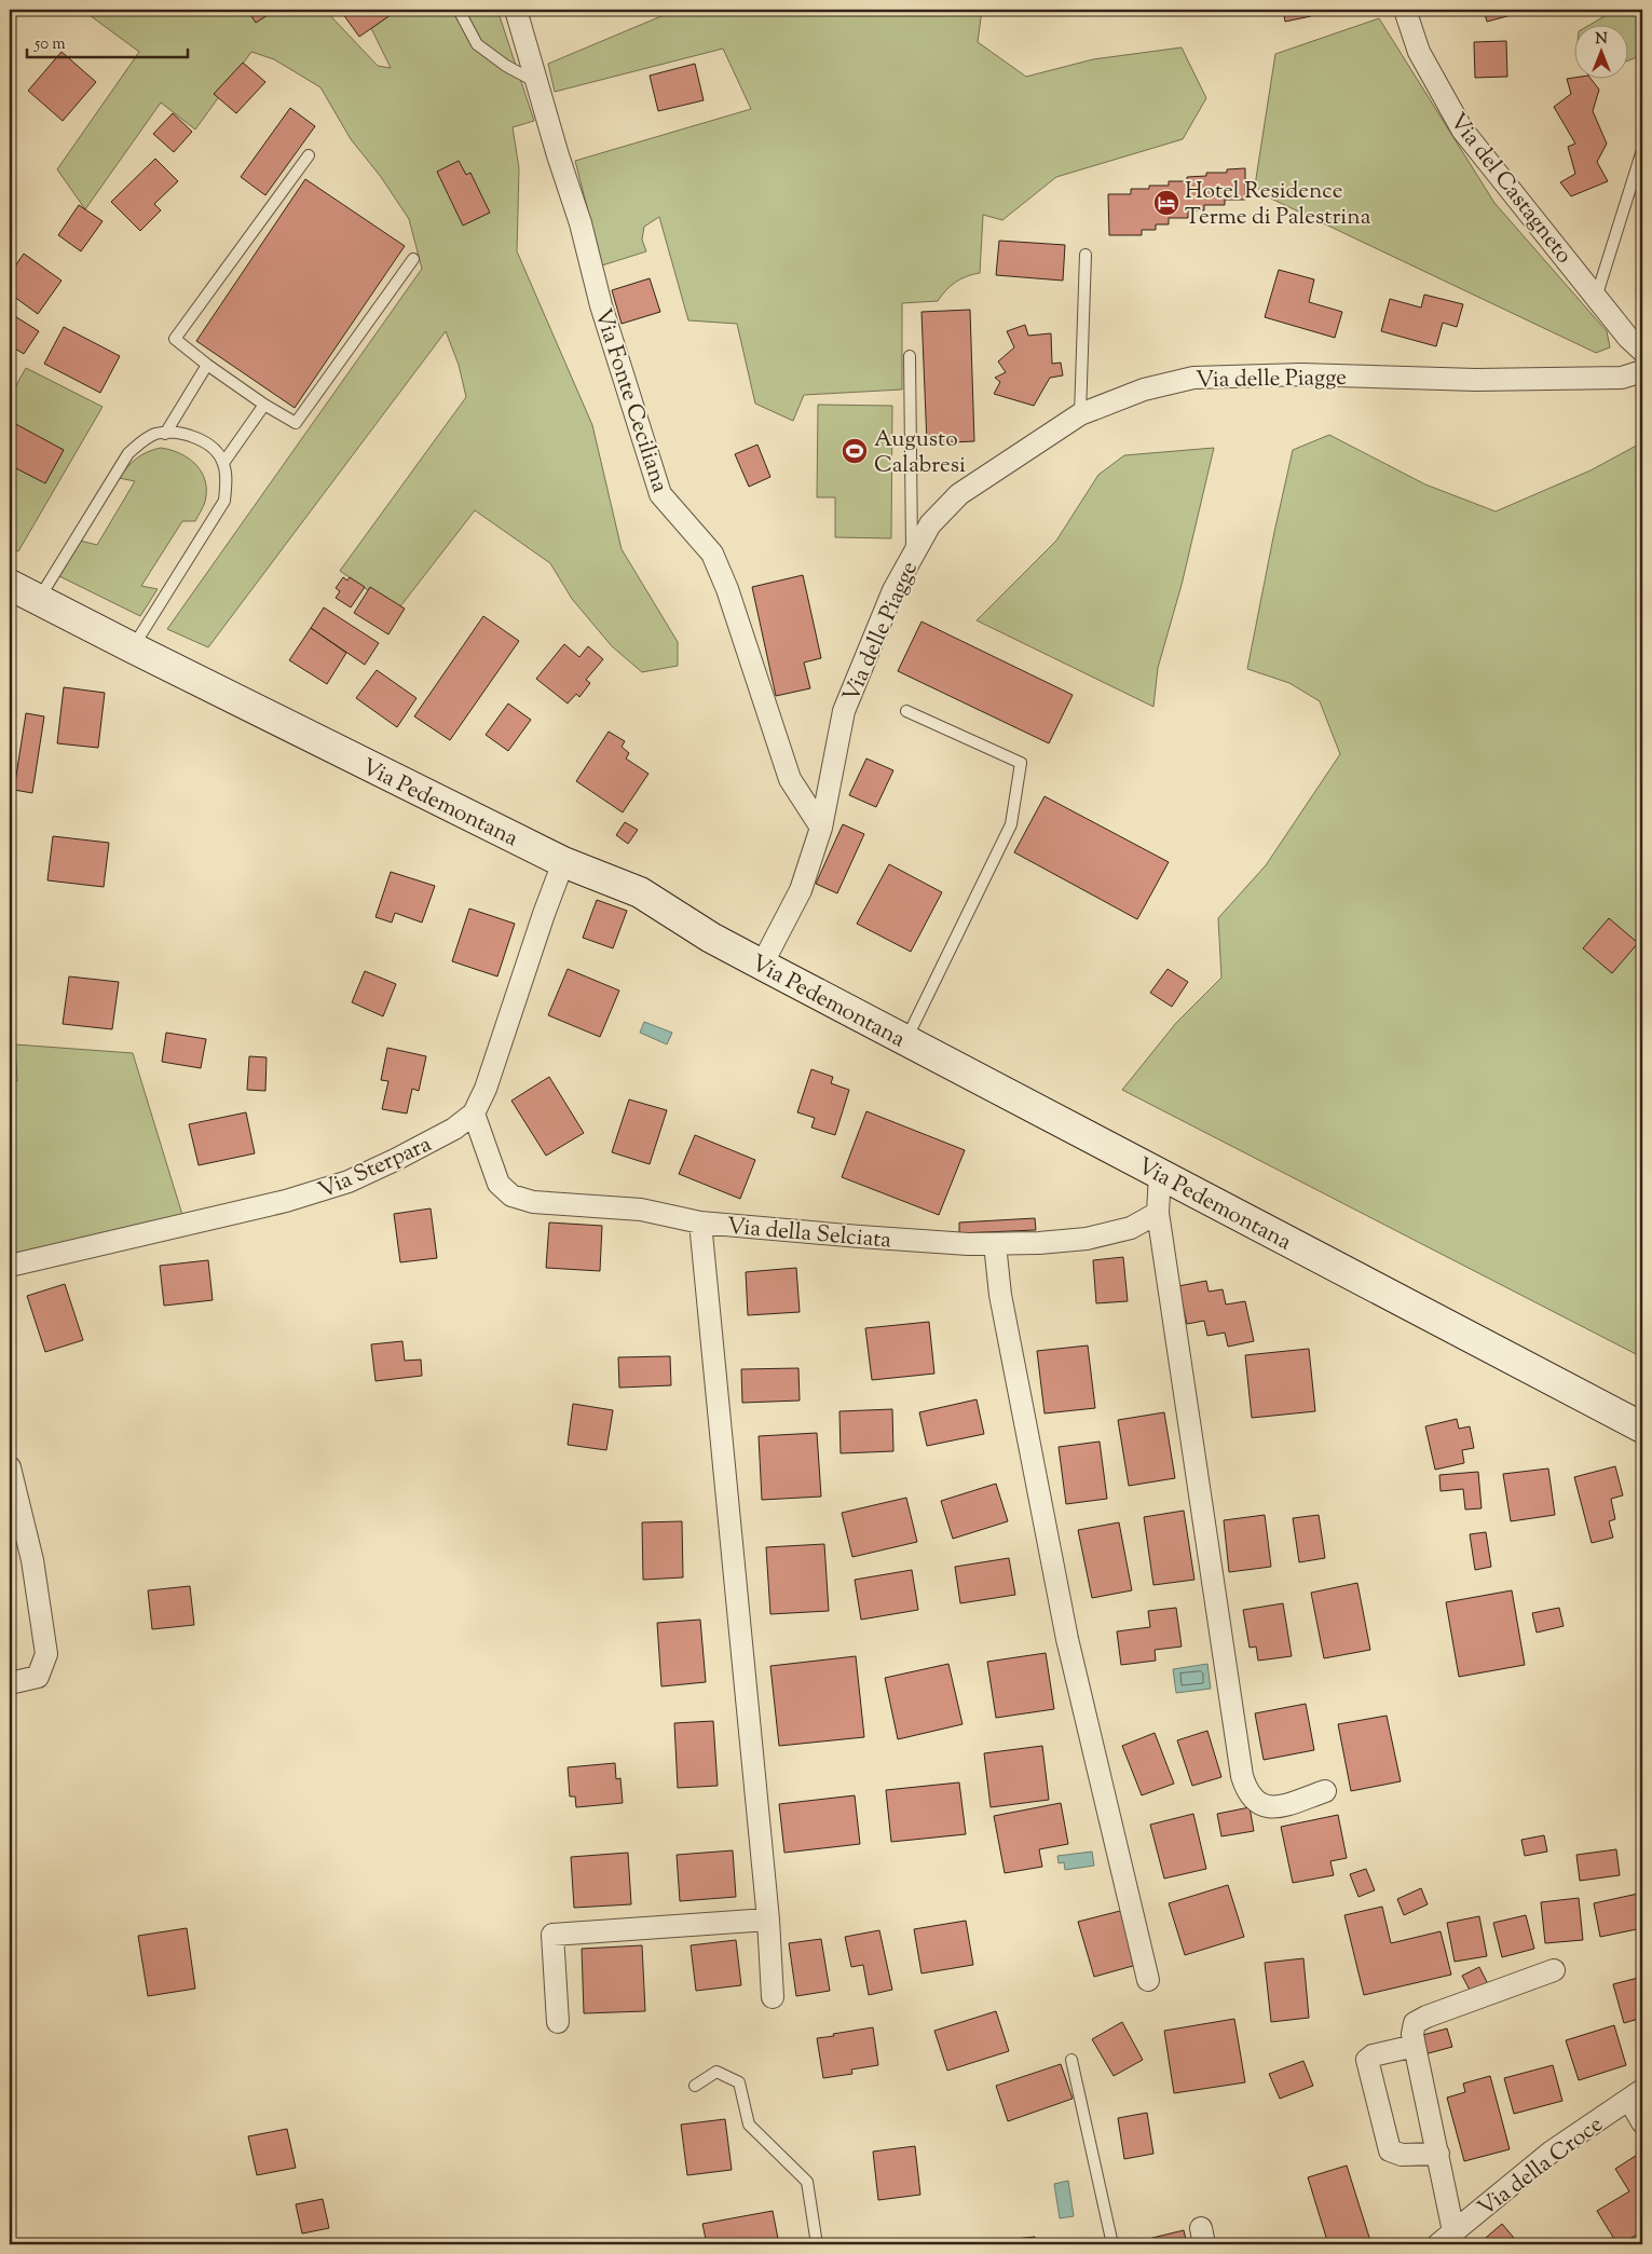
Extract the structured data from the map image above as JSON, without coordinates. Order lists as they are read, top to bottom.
{
  "streets": {
    "street": [
      "Via del Castagneto",
      "Via delle Piagge",
      "Via Fonte Ceciliana",
      "Via Pedemontana",
      "Via Sterpara",
      "Via della Selciata",
      "Via della Croce"
    ]
  },
  "crossings": [
    ["Via delle Piagge", "Via Fonte Ceciliana"],
    ["Via delle Piagge", "Via Pedemontana"],
    ["Via Pedemontana", "Via Sterpara"],
    ["Via Sterpara", "Via della Selciata"]
  ],
  "places": {
    "hotel": ["Hotel Residence Terme di Palestrina"],
    "sports": ["Augusto Calabresi"]
  },
  "scale_bar": "50 m",
  "north": "top"
}
